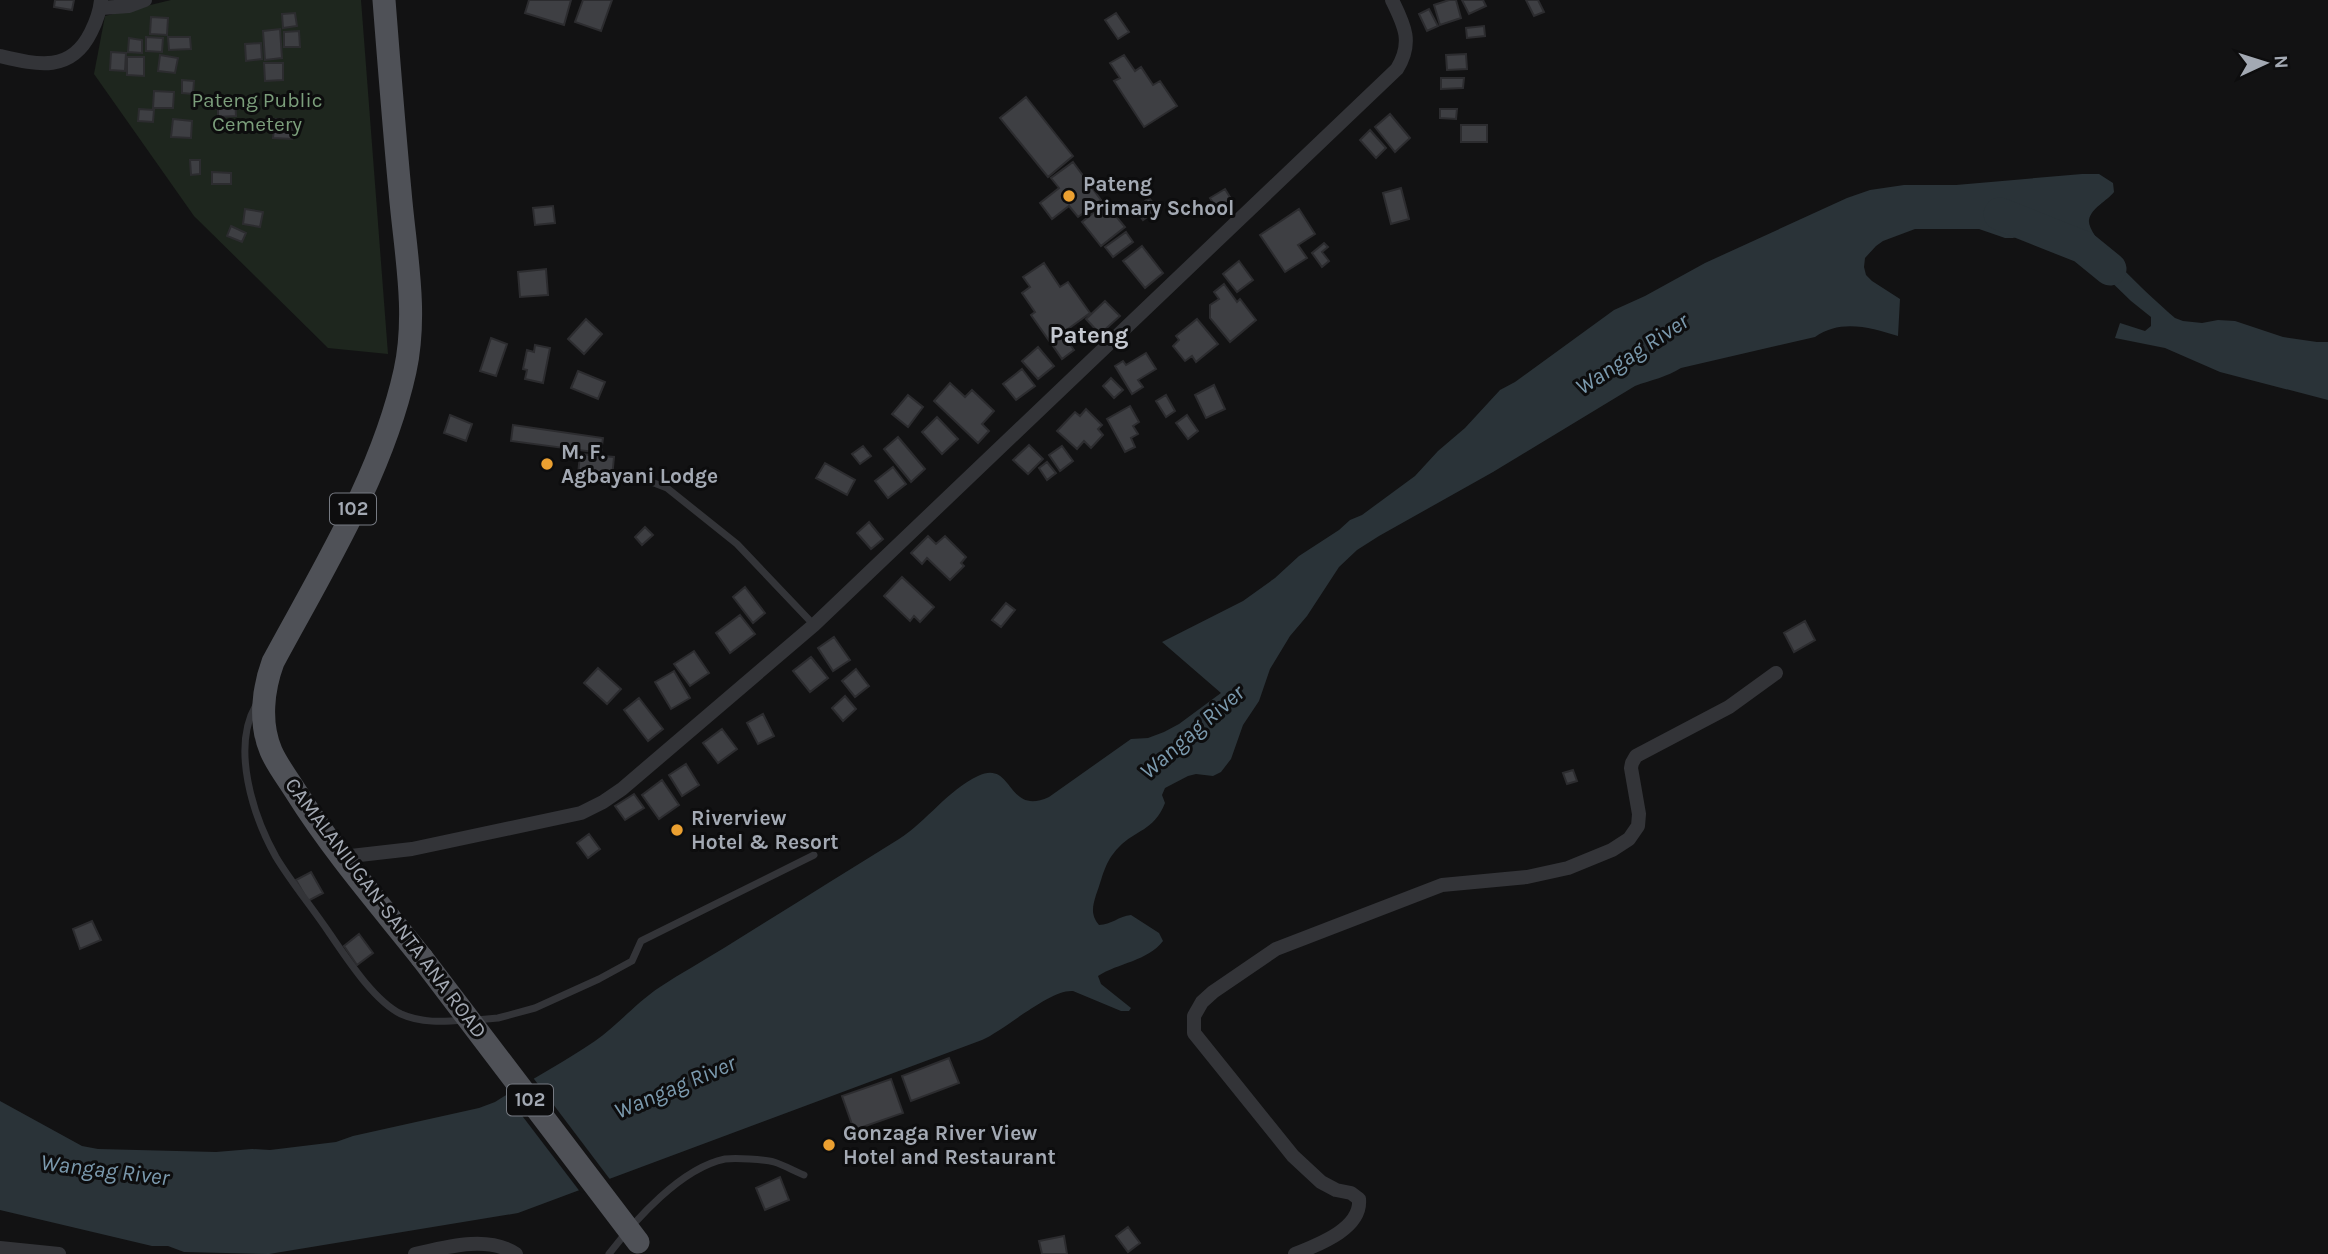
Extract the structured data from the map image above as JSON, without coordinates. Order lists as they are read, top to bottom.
{
  "streets": {
    "main road": ["102", "CAMALANIUGAN-SANTA ANA ROAD"]
  },
  "districts": ["Pateng"],
  "water": ["Wangag River"],
  "parks": ["Pateng Public Cemetery"],
  "places": [
    "Pateng Primary School",
    "M. F. Agbayani Lodge",
    "Riverview Hotel & Resort",
    "Gonzaga River View Hotel and Restaurant"
  ],
  "north": "right"
}
